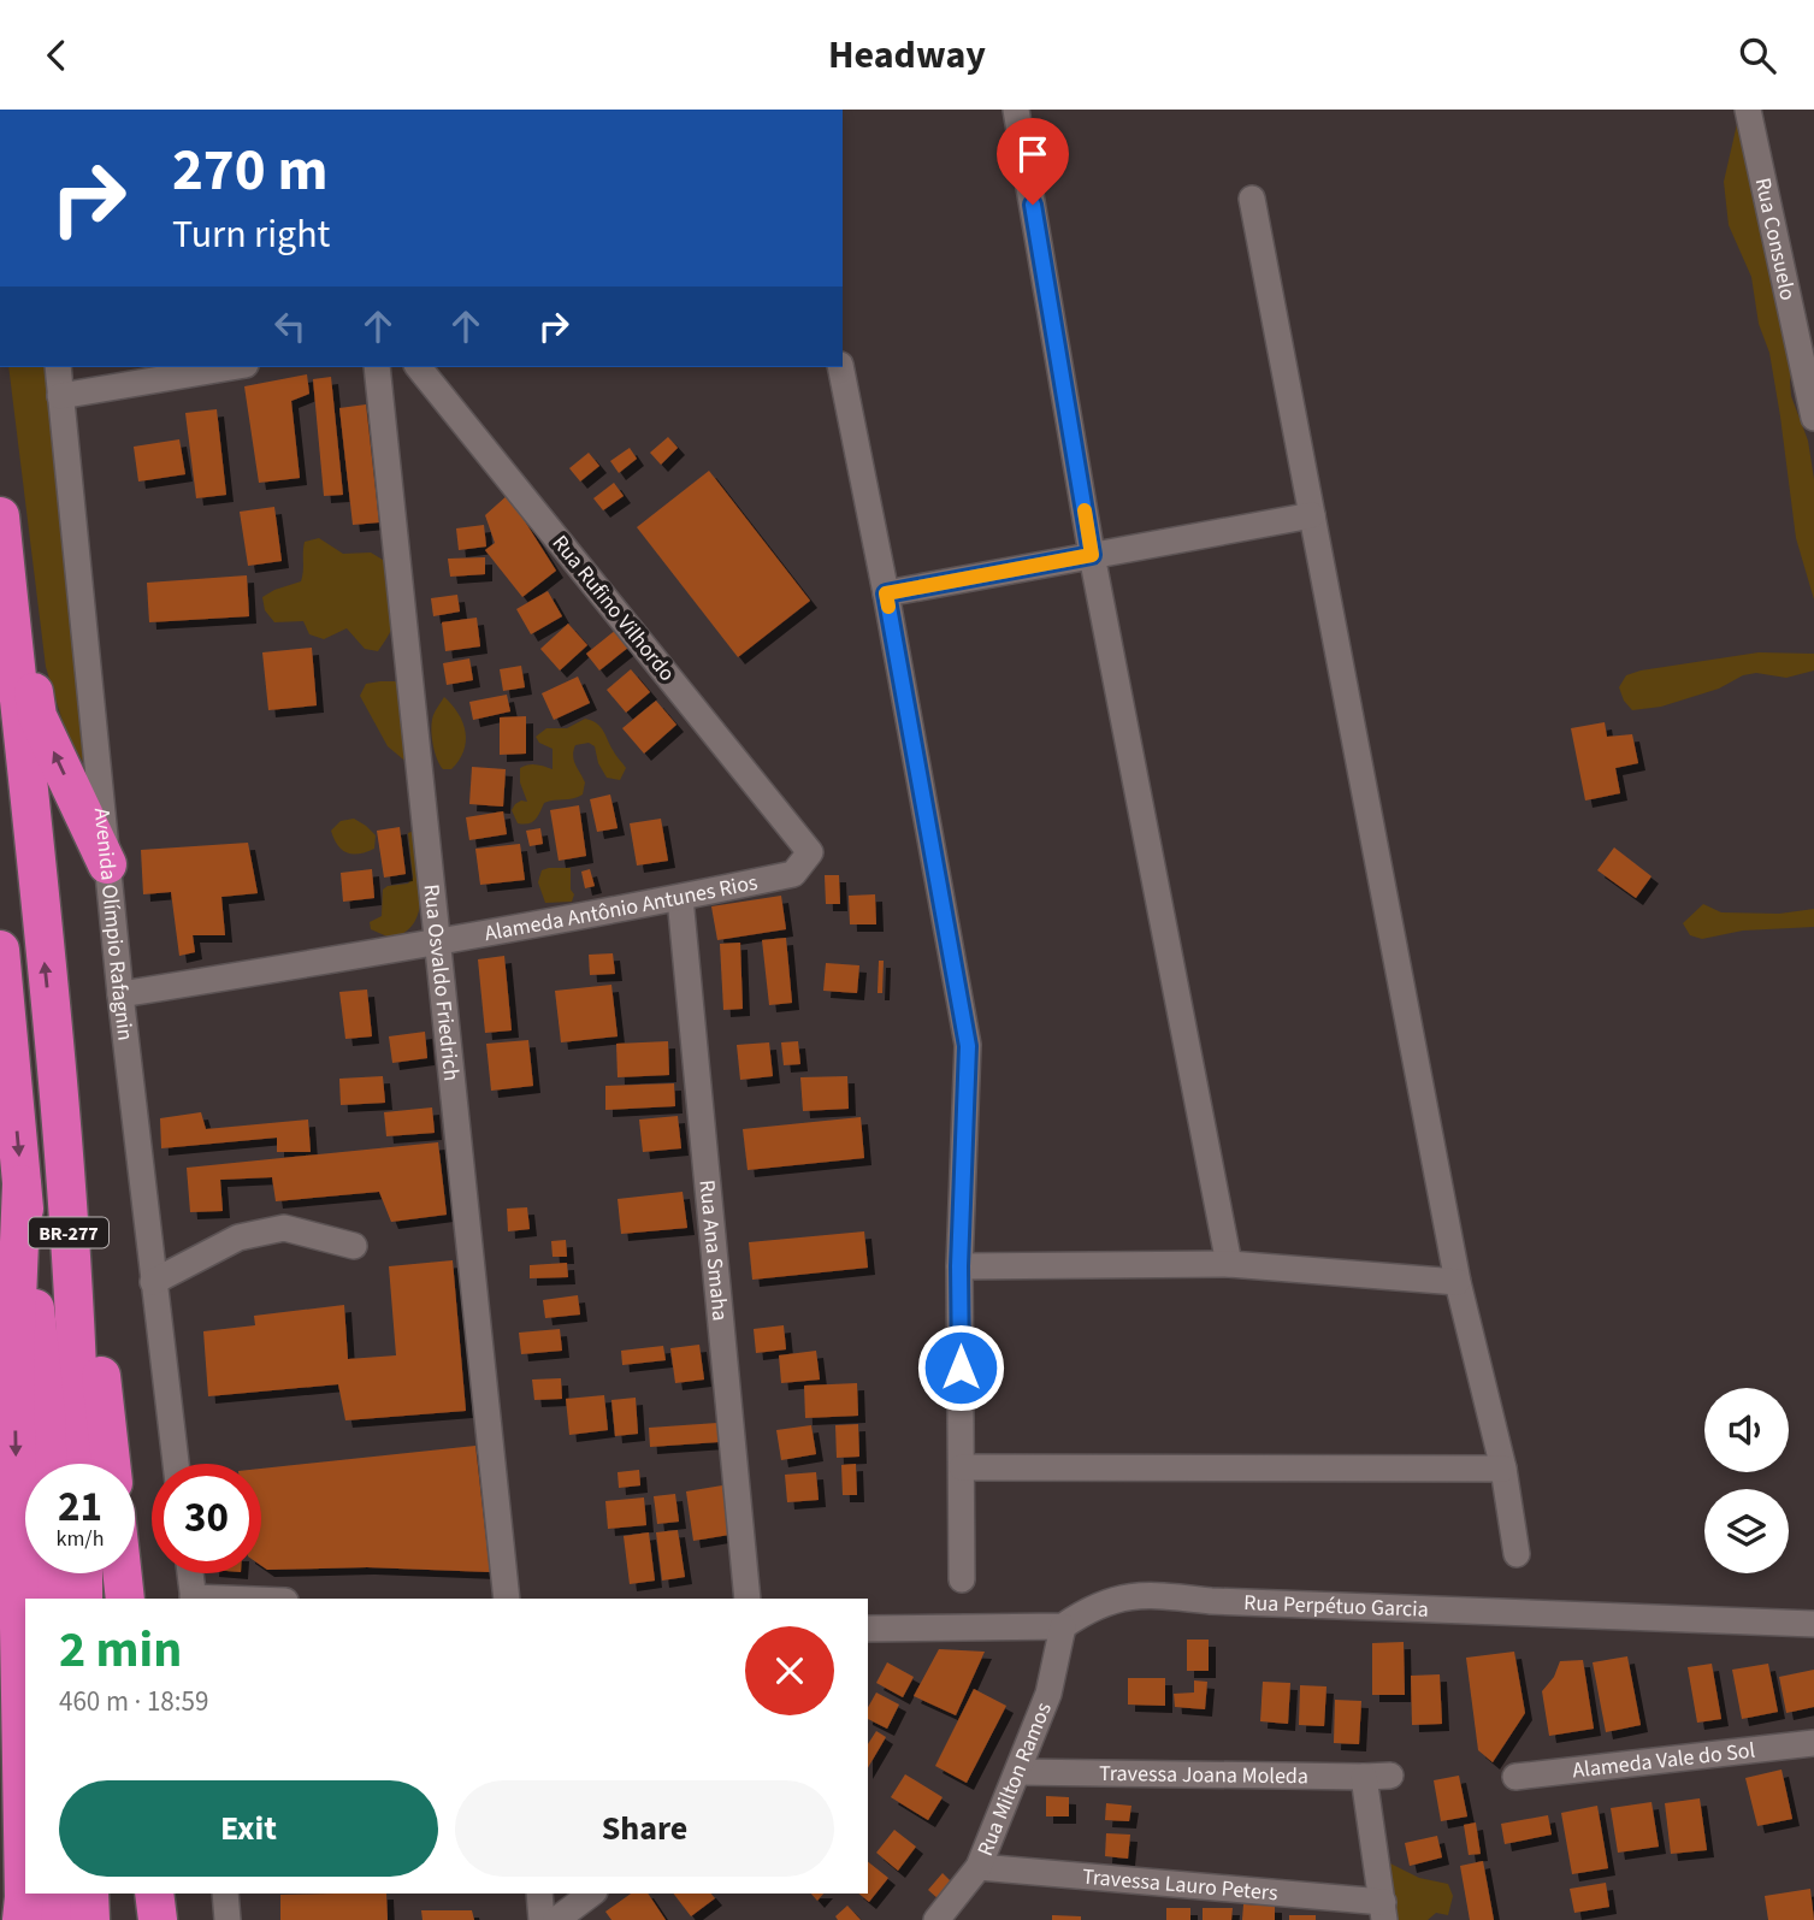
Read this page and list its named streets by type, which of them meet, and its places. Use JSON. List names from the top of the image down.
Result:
{
  "streets": {
    "highway": ["BR-277"],
    "street": [
      "Rua Consuelo",
      "Rua Rufino Vilhordo",
      "Alameda Antônio Antunes Rios",
      "Avenida Olímpio Rafagnin",
      "Rua Osvaldo Friedrich",
      "Rua Ana Smaha",
      "Rua Perpétuo Garcia",
      "Alameda Vale do Sol",
      "Travessa Joana Moleda",
      "Rua Milton Ramos",
      "Travessa Lauro Peters"
    ]
  },
  "crossings": [
    ["Rua Rufino Vilhordo", "Alameda Antônio Antunes Rios"],
    ["Alameda Antônio Antunes Rios", "Avenida Olímpio Rafagnin"],
    ["Alameda Antônio Antunes Rios", "Rua Osvaldo Friedrich"],
    ["Alameda Antônio Antunes Rios", "Rua Ana Smaha"],
    ["Rua Perpétuo Garcia", "Rua Milton Ramos"],
    ["Travessa Joana Moleda", "Rua Milton Ramos"],
    ["Rua Milton Ramos", "Travessa Lauro Peters"]
  ],
  "page": {
    "header": "Headway",
    "turn": ["270 m", "Turn right"],
    "speed": "21 km/h",
    "limit": "30",
    "heading": ["2 min", "460 m · 18:59"],
    "buttons": ["Exit", "Share"]
  }
}
